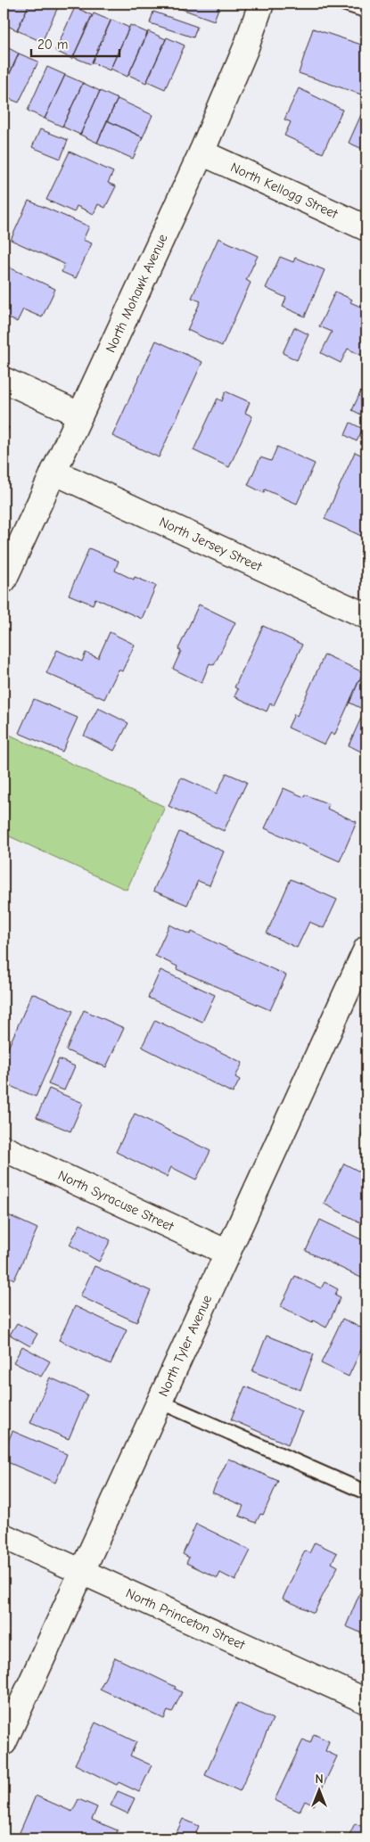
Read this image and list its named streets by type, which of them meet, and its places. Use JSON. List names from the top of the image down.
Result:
{
  "streets": {
    "street": [
      "North Kellogg Street",
      "North Mohawk Avenue",
      "North Jersey Street",
      "North Syracuse Street",
      "North Tyler Avenue",
      "North Princeton Street"
    ]
  },
  "crossings": [
    ["North Kellogg Street", "North Mohawk Avenue"],
    ["North Mohawk Avenue", "North Jersey Street"],
    ["North Syracuse Street", "North Tyler Avenue"],
    ["North Tyler Avenue", "North Princeton Street"]
  ],
  "scale_bar": "20 m",
  "north": "top"
}
